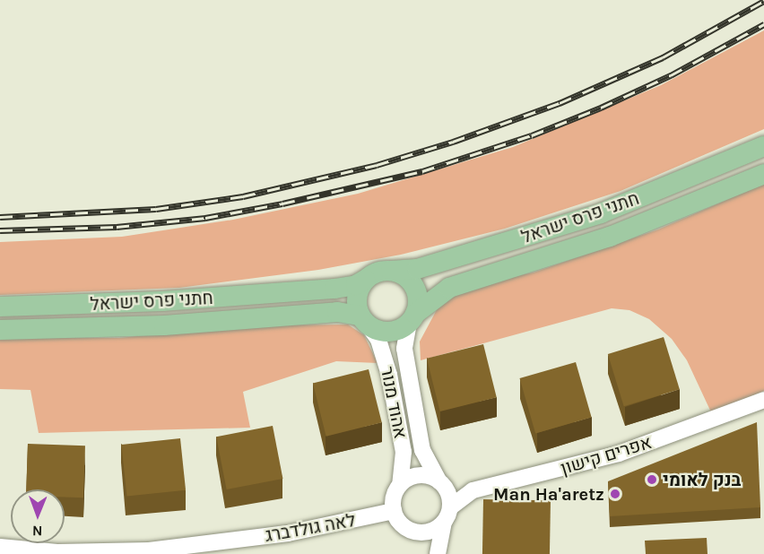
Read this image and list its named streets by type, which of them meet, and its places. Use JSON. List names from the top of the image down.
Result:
{
  "streets": {
    "main road": ["חתני פרס ישראל"],
    "street": ["אהוד מנור", "אפרים קישון", "לאה גולדברג"]
  },
  "crossings": [
    ["חתני פרס ישראל", "אהוד מנור"],
    ["אהוד מנור", "אפרים קישון"],
    ["אהוד מנור", "לאה גולדברג"],
    ["אפרים קישון", "לאה גולדברג"]
  ],
  "places": ["בנק לאומי", "Man Ha'aretz"],
  "north": "bottom"
}
